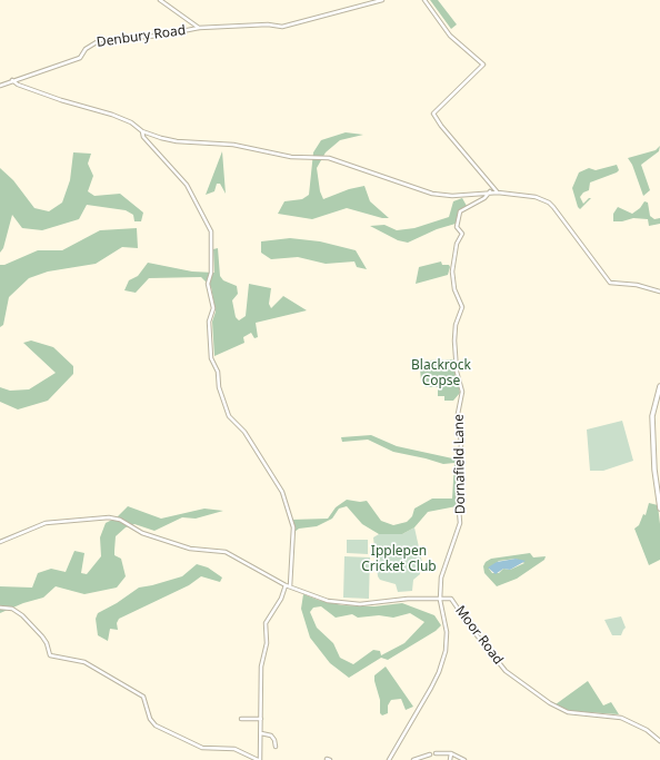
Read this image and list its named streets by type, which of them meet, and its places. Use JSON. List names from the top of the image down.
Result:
{
  "streets": {
    "street": ["Denbury Road", "Dornafield Lane", "Moor Road"]
  },
  "crossings": [
    ["Dornafield Lane", "Moor Road"]
  ],
  "parks": ["Blackrock Copse", "Ipplepen Cricket Club"]
}
